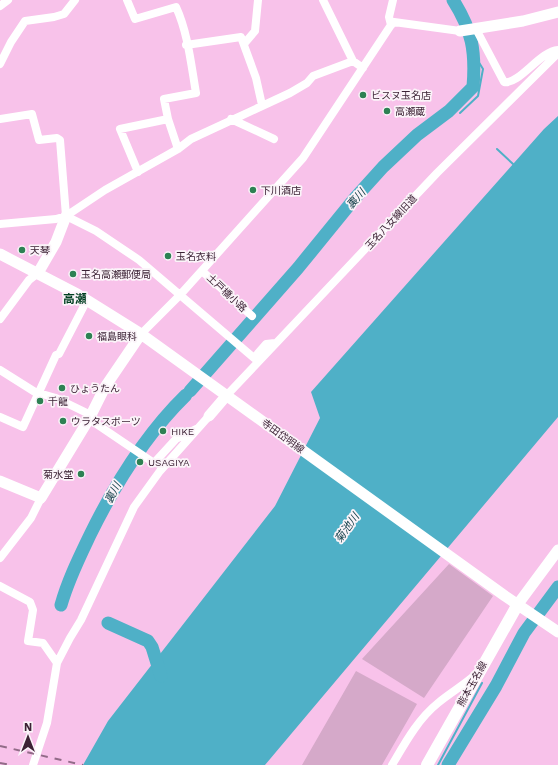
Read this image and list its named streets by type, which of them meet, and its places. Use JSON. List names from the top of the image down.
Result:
{
  "streets": {
    "main road": ["寺田岱明線", "熊本玉名線"],
    "street": ["玉名八女線旧道", "土戸橋小路"]
  },
  "crossings": [
    ["玉名八女線旧道", "寺田岱明線"],
    ["寺田岱明線", "熊本玉名線"]
  ],
  "districts": ["高瀬"],
  "water": ["裏川", "菊池川"],
  "places": [
    "ビスヌ玉名店",
    "高瀬蔵",
    "下川酒店",
    "天琴",
    "玉名衣料",
    "玉名高瀬郵便局",
    "福島眼科",
    "ひょうたん",
    "千龍",
    "ウラタスポーツ",
    "HIKE",
    "USAGIYA",
    "菊水堂"
  ],
  "north": "top"
}
